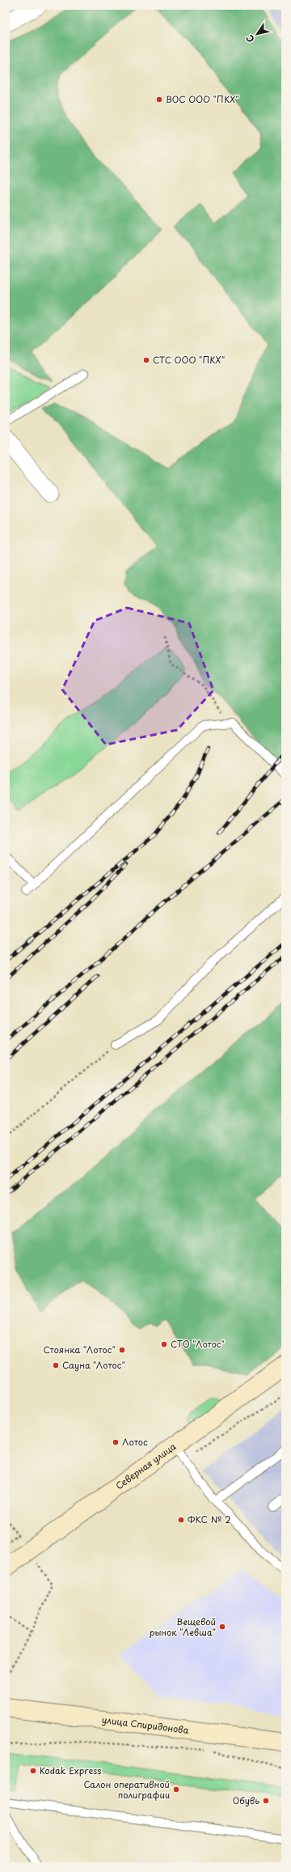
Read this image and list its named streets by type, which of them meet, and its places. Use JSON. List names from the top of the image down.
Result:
{
  "streets": {
    "street": ["Северная улица", "улица Спиридонова"]
  },
  "places": [
    "ВОС ООО \"ПКХ\"",
    "СТС ООО \"ПКХ\"",
    "СТО \"Лотос\"",
    "Стоянка \"Лотос\"",
    "Сауна \"Лотос\"",
    "Лотос",
    "ФКС № 2",
    "Вещевой рынок \"Левша\"",
    "Kodak Express",
    "Салон оперативной полиграфии",
    "Обувь"
  ],
  "north": "bottom left"
}
